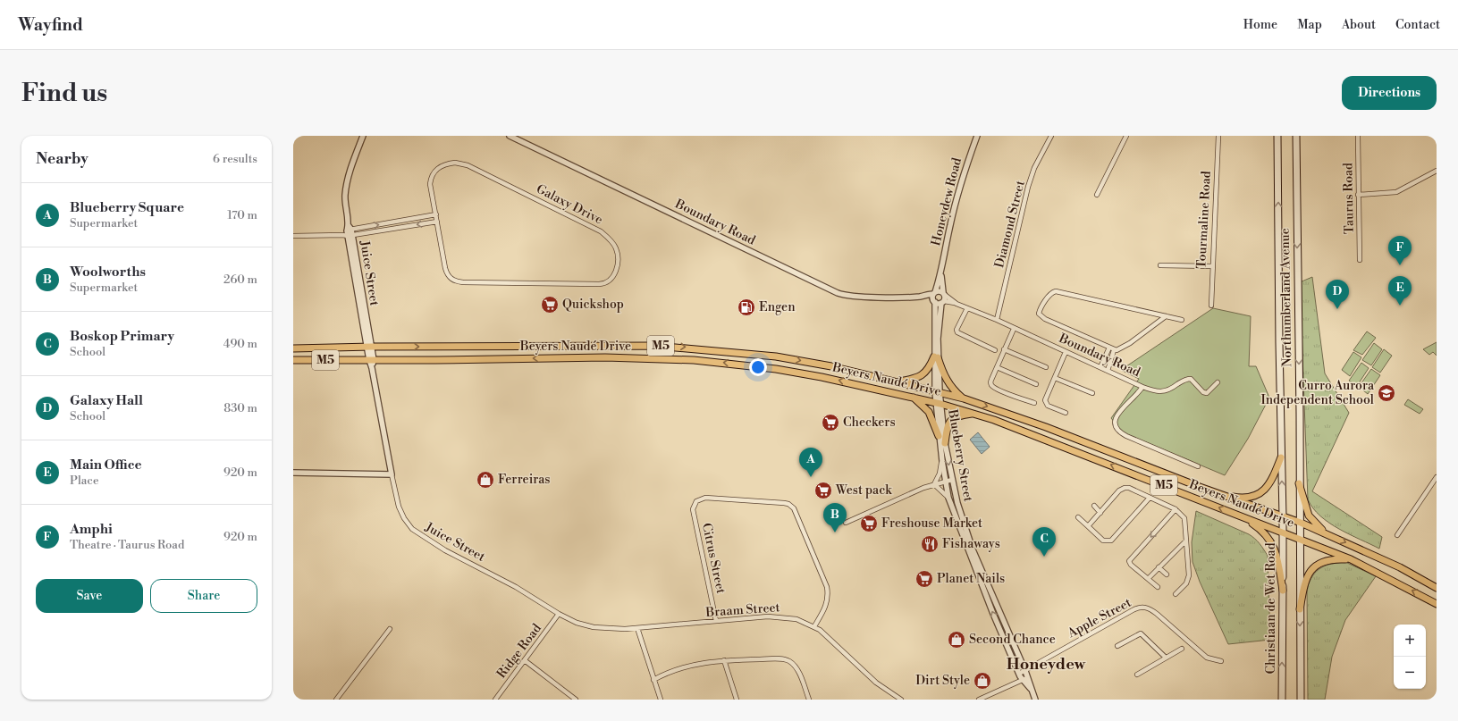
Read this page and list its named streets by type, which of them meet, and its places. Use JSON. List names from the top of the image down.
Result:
{
  "streets": {
    "main road": [
      "Northumberland Avenue",
      "M5",
      "Beyers Naudé Drive",
      "Christiaan de Wet Road"
    ],
    "street": [
      "Taurus Road",
      "Honeydew Road",
      "Galaxy Drive",
      "Tourmaline Road",
      "Boundary Road",
      "Diamond Street",
      "Juice Street",
      "Blueberry Street",
      "Citrus Street",
      "Braam Street",
      "Apple Street",
      "Ridge Road"
    ]
  },
  "crossings": [
    ["Honeydew Road", "Boundary Road"],
    ["Boundary Road", "Diamond Street"],
    ["Juice Street", "Beyers Naudé Drive"],
    ["Juice Street", "Braam Street"],
    ["Juice Street", "Ridge Road"],
    ["Northumberland Avenue", "Beyers Naudé Drive"],
    ["Northumberland Avenue", "Christiaan de Wet Road"],
    ["Beyers Naudé Drive", "Blueberry Street"],
    ["Beyers Naudé Drive", "Christiaan de Wet Road"],
    ["Blueberry Street", "Apple Street"],
    ["Citrus Street", "Braam Street"],
    ["Braam Street", "Ridge Road"]
  ],
  "districts": ["Honeydew"],
  "places": {
    "supermarket": [
      "Quickshop",
      "Checkers",
      "West pack",
      "Freshouse Market",
      "Planet Nails"
    ],
    "fuel station": ["Engen"],
    "school or university": ["Curro Aurora Independent School"],
    "shop": ["Ferreiras", "Second Chance", "Dirt Style"],
    "restaurant": ["Fishaways"]
  },
  "page": {
    "header": "Wayfind",
    "nav": [
      "Home",
      "Map",
      "About",
      "Contact"
    ],
    "buttons": [
      "Directions",
      ["Save", "Share"]
    ],
    "title": "Find us",
    "heading": ["Nearby", "6 results"],
    "list": [
      {
        "mark": "A",
        "name": "Blueberry Square",
        "note": "Supermarket",
        "value": "170 m"
      },
      {
        "mark": "B",
        "name": "Woolworths",
        "note": "Supermarket",
        "value": "260 m"
      },
      {
        "mark": "C",
        "name": "Boskop Primary",
        "note": "School",
        "value": "490 m"
      },
      {
        "mark": "D",
        "name": "Galaxy Hall",
        "note": "School",
        "value": "830 m"
      },
      {
        "mark": "E",
        "name": "Main Office",
        "note": "Place",
        "value": "920 m"
      },
      {
        "mark": "F",
        "name": "Amphi",
        "note": "Theatre · Taurus Road",
        "value": "920 m"
      }
    ],
    "pins": [
      "F",
      "E",
      "D",
      "A",
      "B",
      "C"
    ],
    "map_buttons": ["+", "−"]
  }
}
